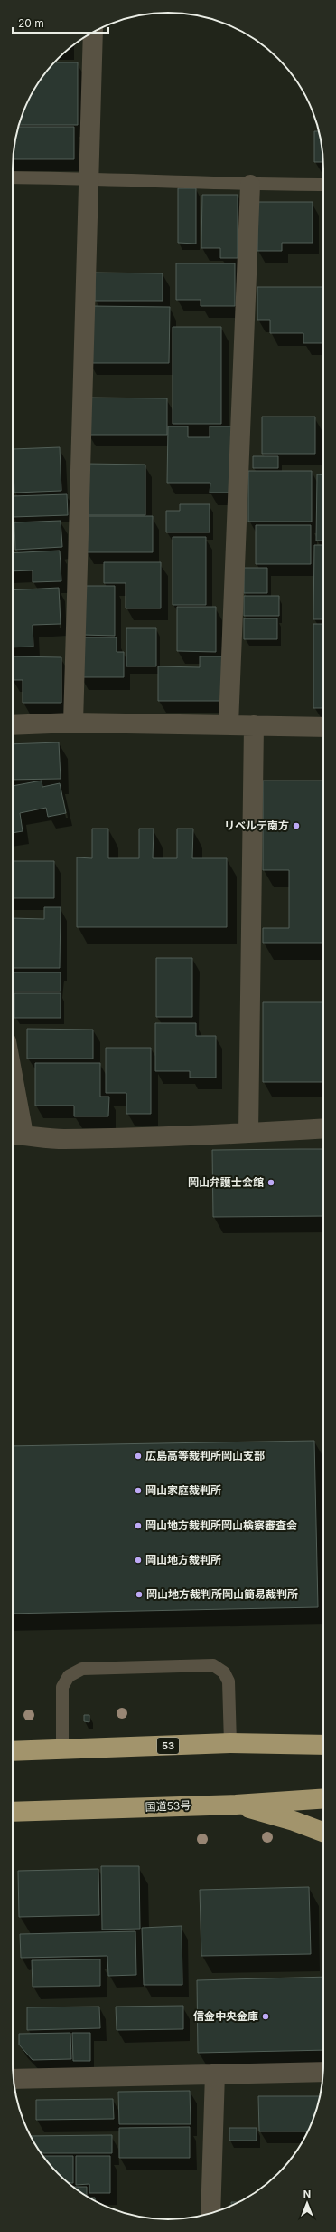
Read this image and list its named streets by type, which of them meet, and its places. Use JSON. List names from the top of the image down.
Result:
{
  "streets": {
    "highway": ["53", "国道53号"]
  },
  "places": [
    "リベルテ南方",
    "岡山弁護士会館",
    "広島高等裁判所岡山支部",
    "岡山家庭裁判所",
    "岡山地方裁判所岡山検察審査会",
    "岡山地方裁判所",
    "岡山地方裁判所岡山簡易裁判所",
    "信金中央金庫"
  ],
  "scale_bar": "20 m",
  "north": "top"
}
